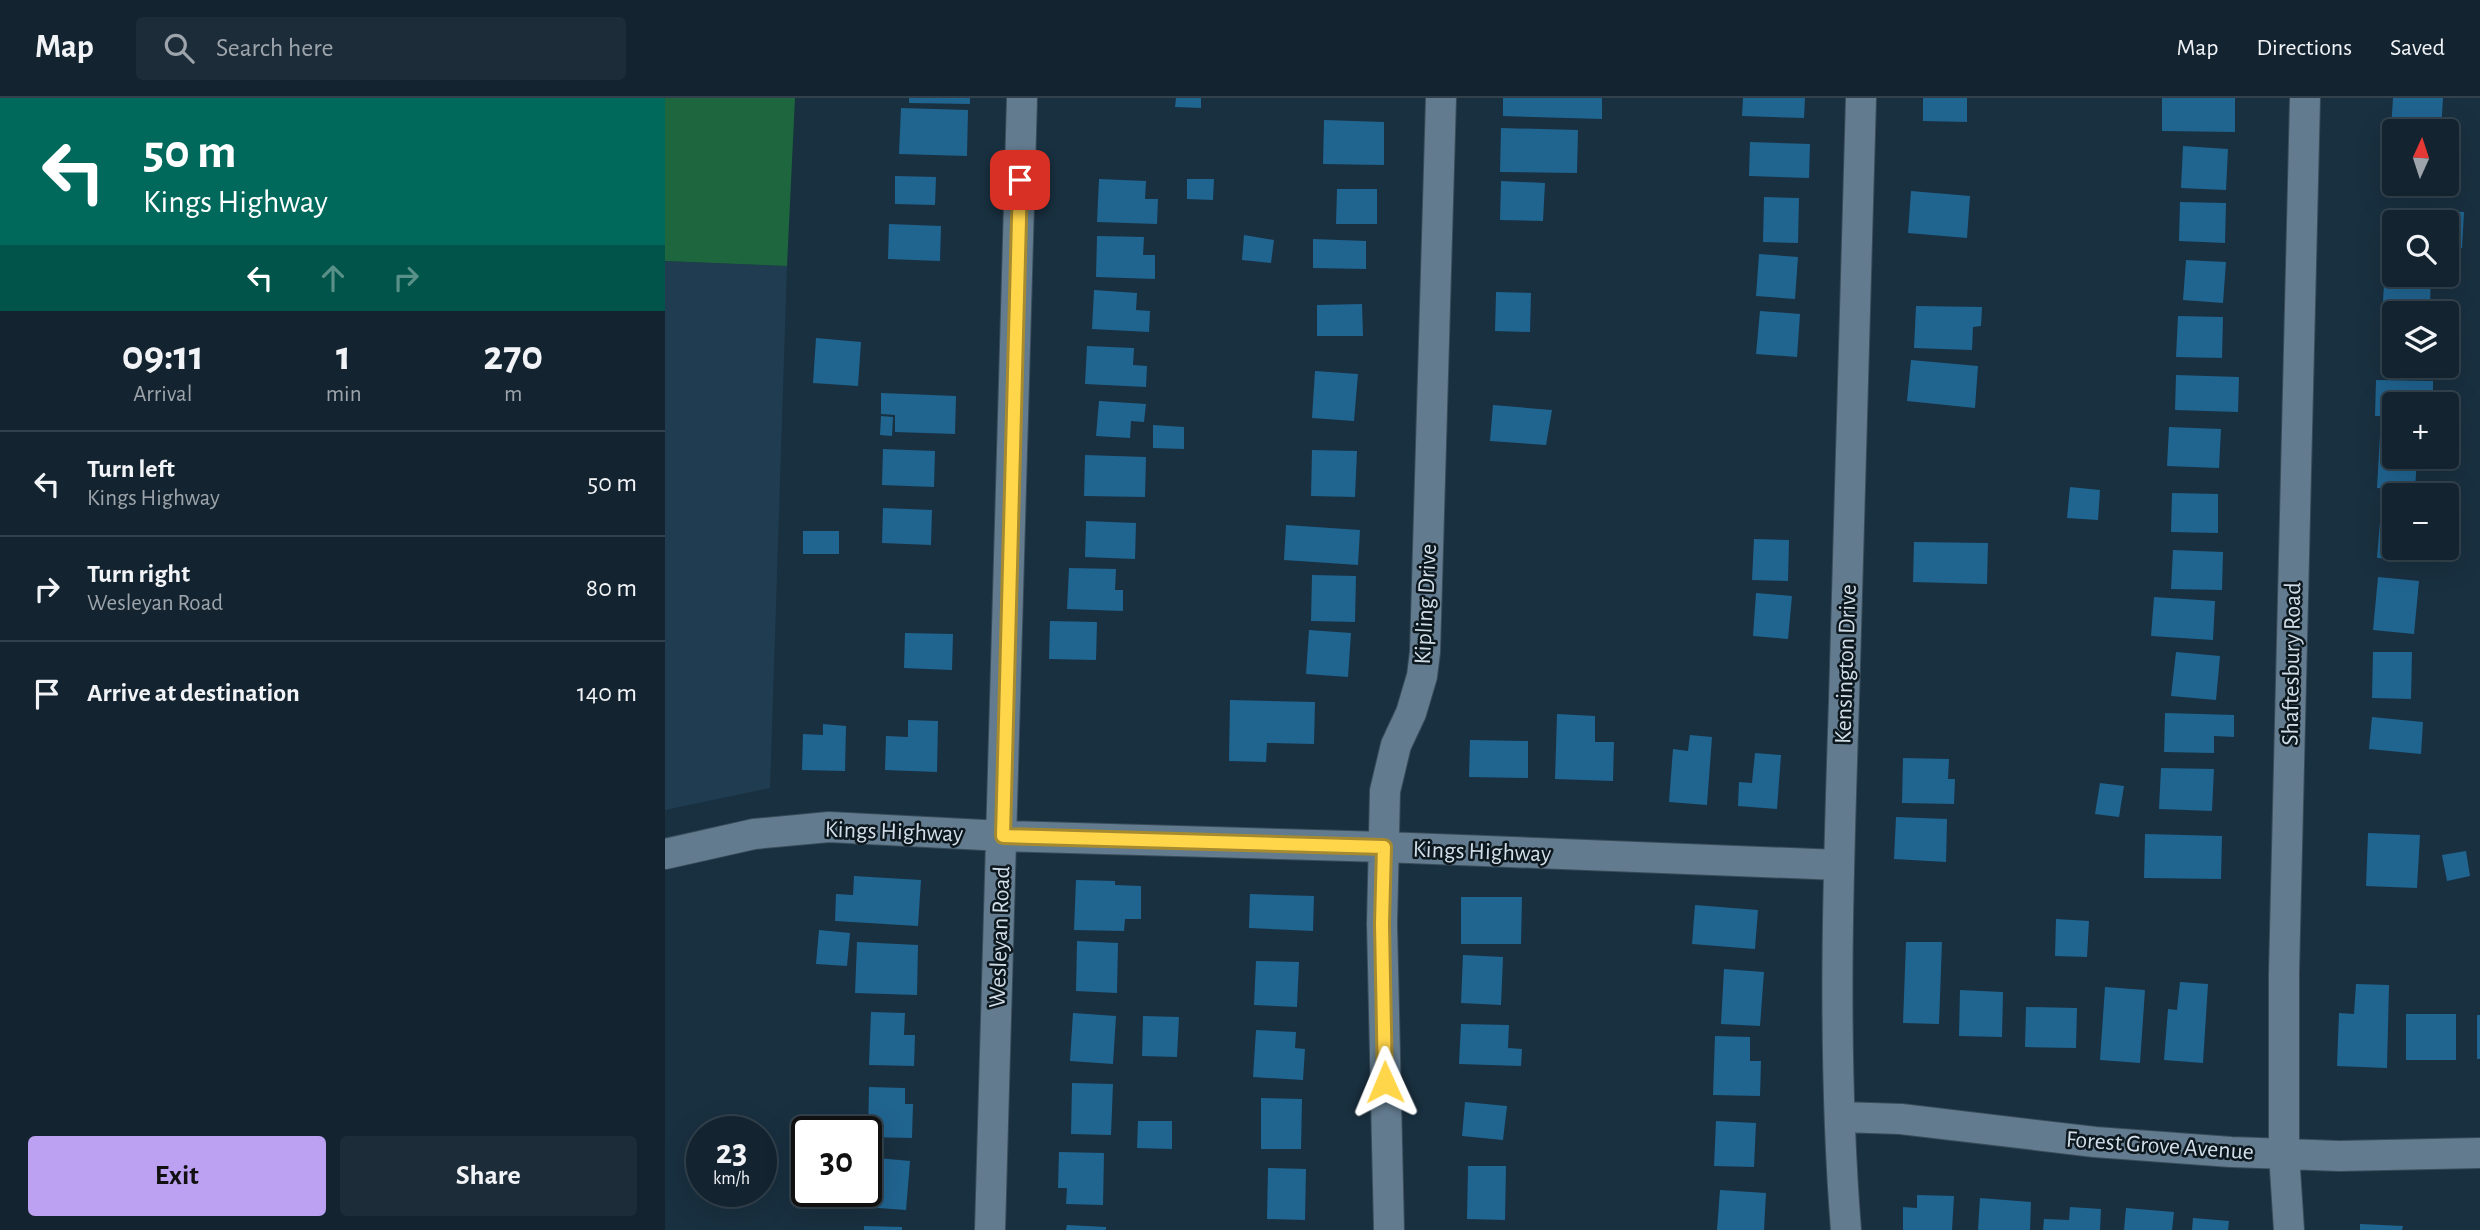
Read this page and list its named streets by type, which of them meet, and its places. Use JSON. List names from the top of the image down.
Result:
{
  "streets": {
    "street": [
      "Kipling Drive",
      "Kensington Drive",
      "Shaftesbury Road",
      "Kings Highway",
      "Wesleyan Road",
      "Forest Grove Avenue"
    ]
  },
  "crossings": [
    ["Kipling Drive", "Kings Highway"],
    ["Kensington Drive", "Kings Highway"],
    ["Kensington Drive", "Forest Grove Avenue"],
    ["Shaftesbury Road", "Forest Grove Avenue"],
    ["Kings Highway", "Wesleyan Road"]
  ],
  "north": "top",
  "page": {
    "header": "Map",
    "search": "Search here",
    "nav": ["Map", "Directions", "Saved"],
    "turn": ["50 m", "Kings Highway"],
    "map_buttons": ["+", "−"],
    "eta": [
      "09:11",
      "Arrival",
      "1",
      "min",
      "270",
      "m"
    ],
    "list": [
      {
        "name": "Turn left",
        "note": "Kings Highway",
        "value": "50 m"
      },
      {
        "name": "Turn right",
        "note": "Wesleyan Road",
        "value": "80 m"
      },
      {
        "name": "Arrive at destination",
        "value": "140 m"
      }
    ],
    "speed": "23 km/h",
    "limit": "30",
    "buttons": ["Exit", "Share"]
  }
}
